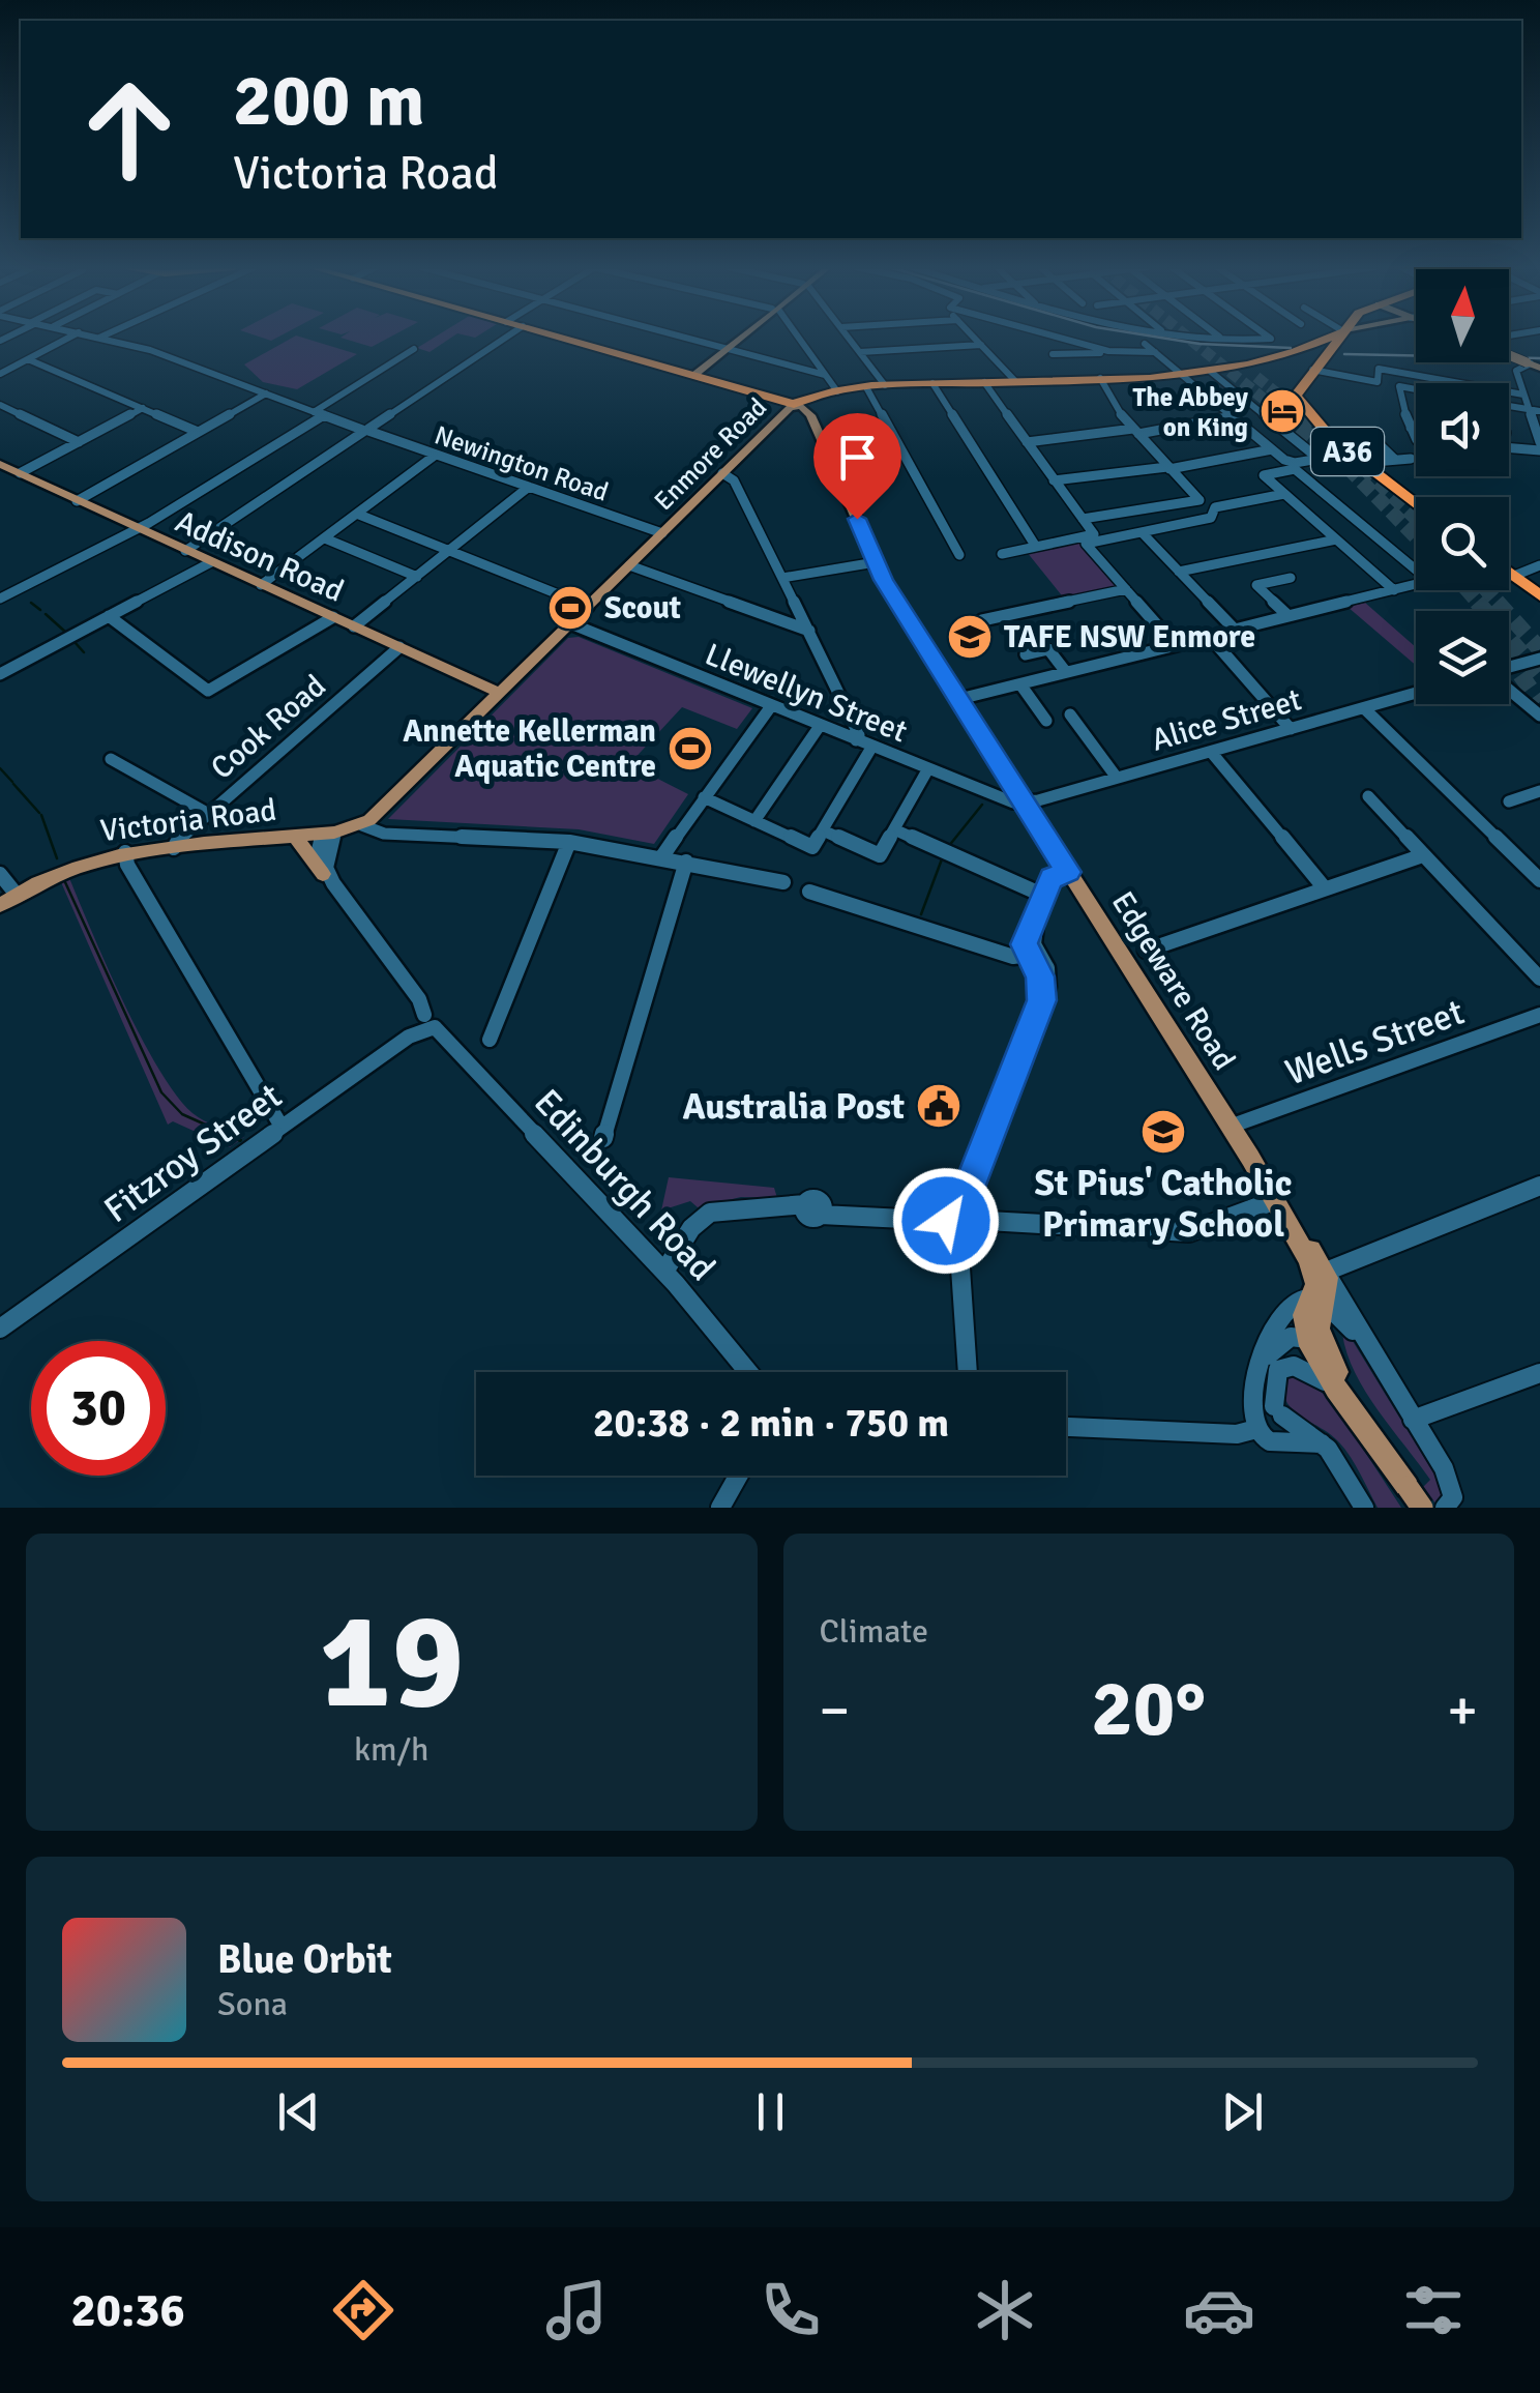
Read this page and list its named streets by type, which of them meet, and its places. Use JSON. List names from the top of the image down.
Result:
{
  "streets": {
    "highway": ["A36", "Enmore Road"],
    "main road": ["Addison Road", "Victoria Road", "Edgeware Road"],
    "street": [
      "Newington Road",
      "Llewellyn Street",
      "Alice Street",
      "Cook Road",
      "Wells Street",
      "Fitzroy Street",
      "Edinburgh Road"
    ]
  },
  "crossings": [
    ["A36", "Enmore Road"],
    ["Enmore Road", "Newington Road"],
    ["Enmore Road", "Addison Road"],
    ["Enmore Road", "Llewellyn Street"],
    ["Enmore Road", "Victoria Road"],
    ["Enmore Road", "Edgeware Road"],
    ["Addison Road", "Cook Road"],
    ["Llewellyn Street", "Alice Street"],
    ["Llewellyn Street", "Edgeware Road"],
    ["Alice Street", "Edgeware Road"],
    ["Cook Road", "Victoria Road"],
    ["Edgeware Road", "Wells Street"],
    ["Fitzroy Street", "Edinburgh Road"]
  ],
  "places": {
    "hotel": ["The Abbey on King"],
    "sports": ["Scout", "Annette Kellerman Aquatic Centre"],
    "school or university": ["TAFE NSW Enmore", "St Pius' Catholic Primary School"],
    "public building": ["Australia Post"]
  },
  "north": "top",
  "page": {
    "turn": ["200 m", "Victoria Road"],
    "limit": "30",
    "trip": "20:38 · 2 min · 750 m",
    "tile": [
      ["19", "km/h"],
      "Climate"
    ],
    "heat": ["−", "20°", "+"],
    "song": ["Blue Orbit", "Sona"],
    "tabs": "20:36"
  }
}
